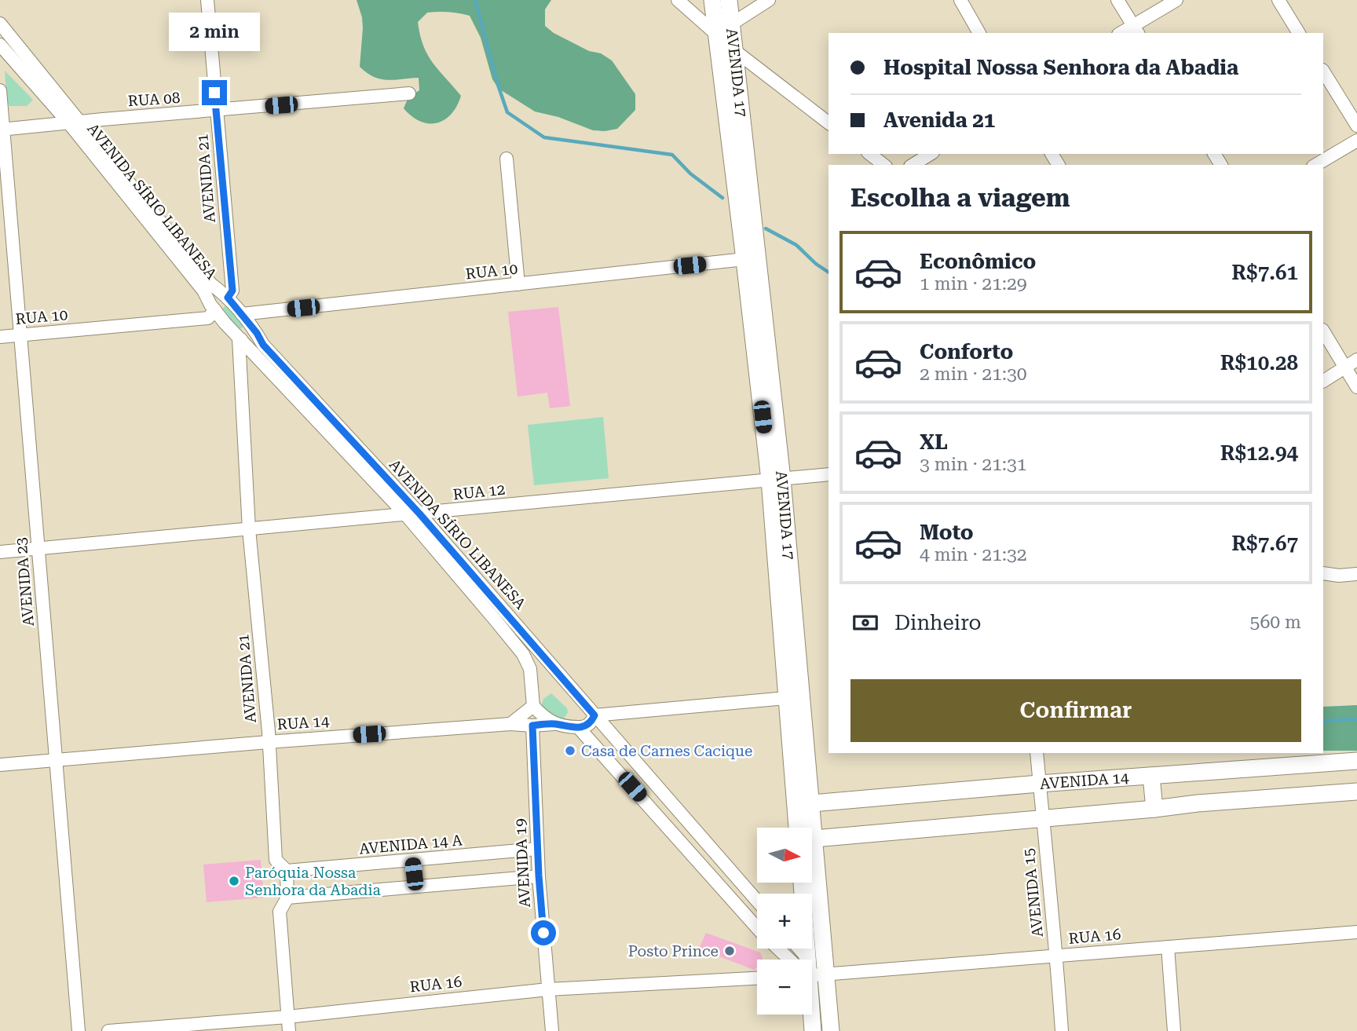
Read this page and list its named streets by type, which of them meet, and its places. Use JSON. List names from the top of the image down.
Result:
{
  "streets": {
    "main road": ["AVENIDA 17", "AVENIDA 14"],
    "street": [
      "RUA 08",
      "AVENIDA 21",
      "AVENIDA SÍRIO LIBANESA",
      "RUA 10",
      "RUA 12",
      "AVENIDA 23",
      "RUA 14",
      "AVENIDA 14 A",
      "AVENIDA 19",
      "AVENIDA 15",
      "RUA 16"
    ]
  },
  "crossings": [
    ["AVENIDA 17", "RUA 10"],
    ["AVENIDA 17", "RUA 12"],
    ["AVENIDA 17", "AVENIDA 14"],
    ["AVENIDA 17", "RUA 16"],
    ["RUA 08", "AVENIDA 21"],
    ["RUA 08", "AVENIDA SÍRIO LIBANESA"],
    ["RUA 08", "AVENIDA 23"],
    ["AVENIDA 21", "AVENIDA SÍRIO LIBANESA"],
    ["AVENIDA 21", "RUA 12"],
    ["AVENIDA 21", "RUA 14"],
    ["AVENIDA 21", "AVENIDA 14 A"],
    ["AVENIDA 21", "RUA 16"],
    ["AVENIDA SÍRIO LIBANESA", "RUA 10"],
    ["AVENIDA SÍRIO LIBANESA", "RUA 12"],
    ["RUA 10", "AVENIDA 23"],
    ["RUA 12", "AVENIDA 23"],
    ["AVENIDA 23", "RUA 14"],
    ["RUA 14", "AVENIDA 19"],
    ["AVENIDA 14", "AVENIDA 15"],
    ["AVENIDA 14 A", "AVENIDA 19"],
    ["AVENIDA 19", "RUA 16"],
    ["AVENIDA 15", "RUA 16"]
  ],
  "places": ["Casa de Carnes Cacique", "Paróquia Nossa Senhora da Abadia", "Posto Prince"],
  "north": "right",
  "page": {
    "bubble": "2 min",
    "banner": ["Hospital Nossa Senhora da Abadia", "Avenida 21"],
    "heading": "Escolha a viagem",
    "list": [
      {
        "name": "Econômico",
        "note": "1 min · 21:29",
        "value": "R$7.61"
      },
      {
        "name": "Conforto",
        "note": "2 min · 21:30",
        "value": "R$10.28"
      },
      {
        "name": "XL",
        "note": "3 min · 21:31",
        "value": "R$12.94"
      },
      {
        "name": "Moto",
        "note": "4 min · 21:32",
        "value": "R$7.67"
      }
    ],
    "pay": ["Dinheiro", "560 m"],
    "buttons": "Confirmar",
    "map_buttons": ["+", "−"]
  }
}
